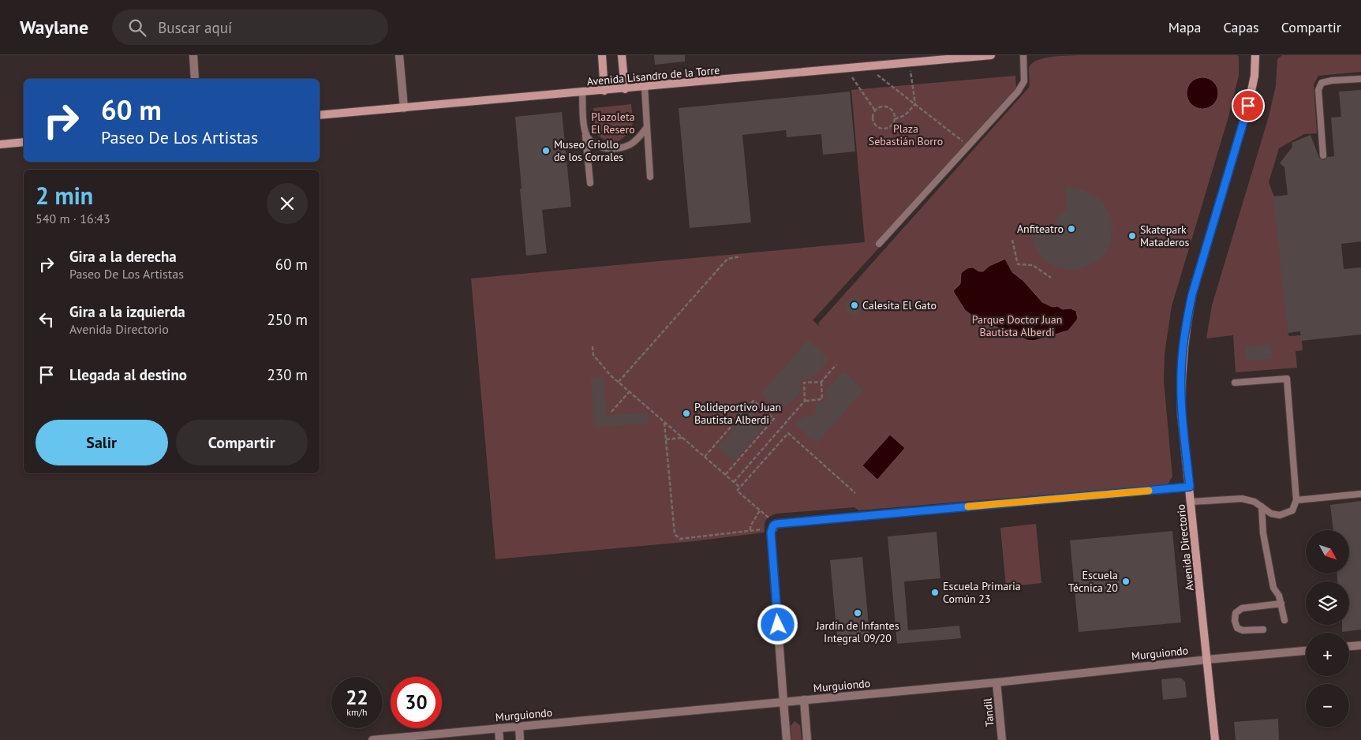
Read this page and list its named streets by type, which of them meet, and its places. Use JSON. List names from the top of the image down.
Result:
{
  "streets": {
    "main road": ["Avenida Lisandro de la Torre", "Avenida Directorio"],
    "street": ["Murguiondo", "Tandil"]
  },
  "crossings": [
    ["Avenida Directorio", "Murguiondo"],
    ["Murguiondo", "Tandil"]
  ],
  "parks": ["Plazoleta El Resero", "Plaza Sebastián Borro", "Parque Doctor Juan Bautista Alberdi"],
  "places": [
    "Museo Criollo de los Corrales",
    "Anfiteatro",
    "Skatepark Mataderos",
    "Calesita El Gato",
    "Polideportivo Juan Bautista Alberdi",
    "Escuela Técnica 20",
    "Escuela Primaria Común 23",
    "Jardín de Infantes Integral 09/20"
  ],
  "north": "bottom right",
  "page": {
    "header": "Waylane",
    "search": "Buscar aquí",
    "nav": ["Mapa", "Capas", "Compartir"],
    "turn": ["60 m", "Paseo De Los Artistas"],
    "heading": ["2 min", "540 m · 16:43"],
    "list": [
      {
        "name": "Gira a la derecha",
        "note": "Paseo De Los Artistas",
        "value": "60 m"
      },
      {
        "name": "Gira a la izquierda",
        "note": "Avenida Directorio",
        "value": "250 m"
      },
      {
        "name": "Llegada al destino",
        "value": "230 m"
      }
    ],
    "buttons": ["Salir", "Compartir"],
    "map_buttons": ["+", "−"],
    "speed": "22 km/h",
    "limit": "30"
  }
}
